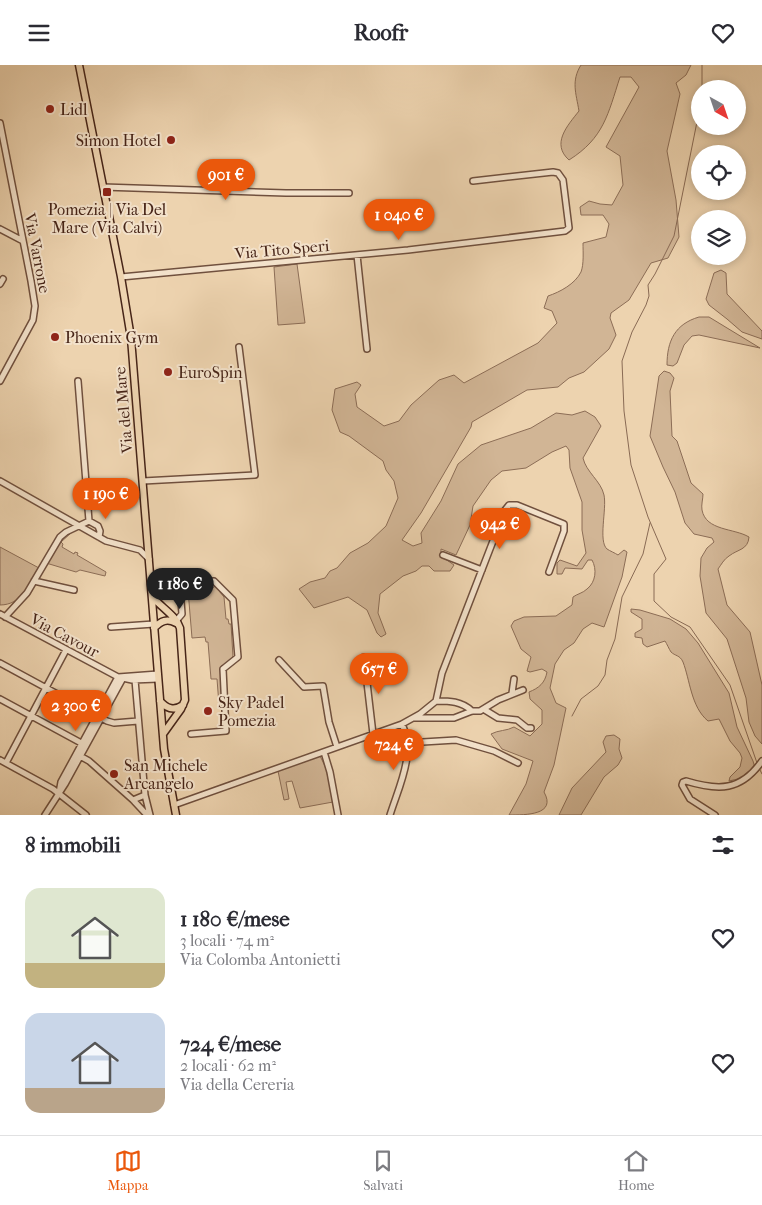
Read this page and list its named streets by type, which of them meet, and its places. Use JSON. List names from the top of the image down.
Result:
{
  "streets": {
    "main road": ["Via del Mare"],
    "street": ["Via Tito Speri", "Via Varrone", "Via Cavour"]
  },
  "crossings": [
    ["Via Tito Speri", "Via del Mare"],
    ["Via del Mare", "Via Cavour"]
  ],
  "places": {
    "other": [
      "Lidl",
      "Simon Hotel",
      "Phoenix Gym",
      "EuroSpin",
      "Sky Padel Pomezia",
      "San Michele Arcangelo"
    ],
    "transit": ["Pomezia | Via Del Mare (Via Calvi)"]
  },
  "north": "bottom right",
  "page": {
    "header": "Roofr",
    "price": [
      "901 €",
      "1 040 €",
      "1 190 €",
      "942 €",
      "1 180 €",
      "657 €",
      "2 300 €",
      "724 €"
    ],
    "heading": "8 immobili",
    "list": [
      {
        "name": "1 180 €/mese",
        "note": "3 locali · 74 m² · Via Colomba Antonietti"
      },
      {
        "name": "724 €/mese",
        "note": "2 locali · 62 m² · Via della Cereria"
      }
    ],
    "tabs": ["Mappa", "Salvati", "Home"]
  }
}
